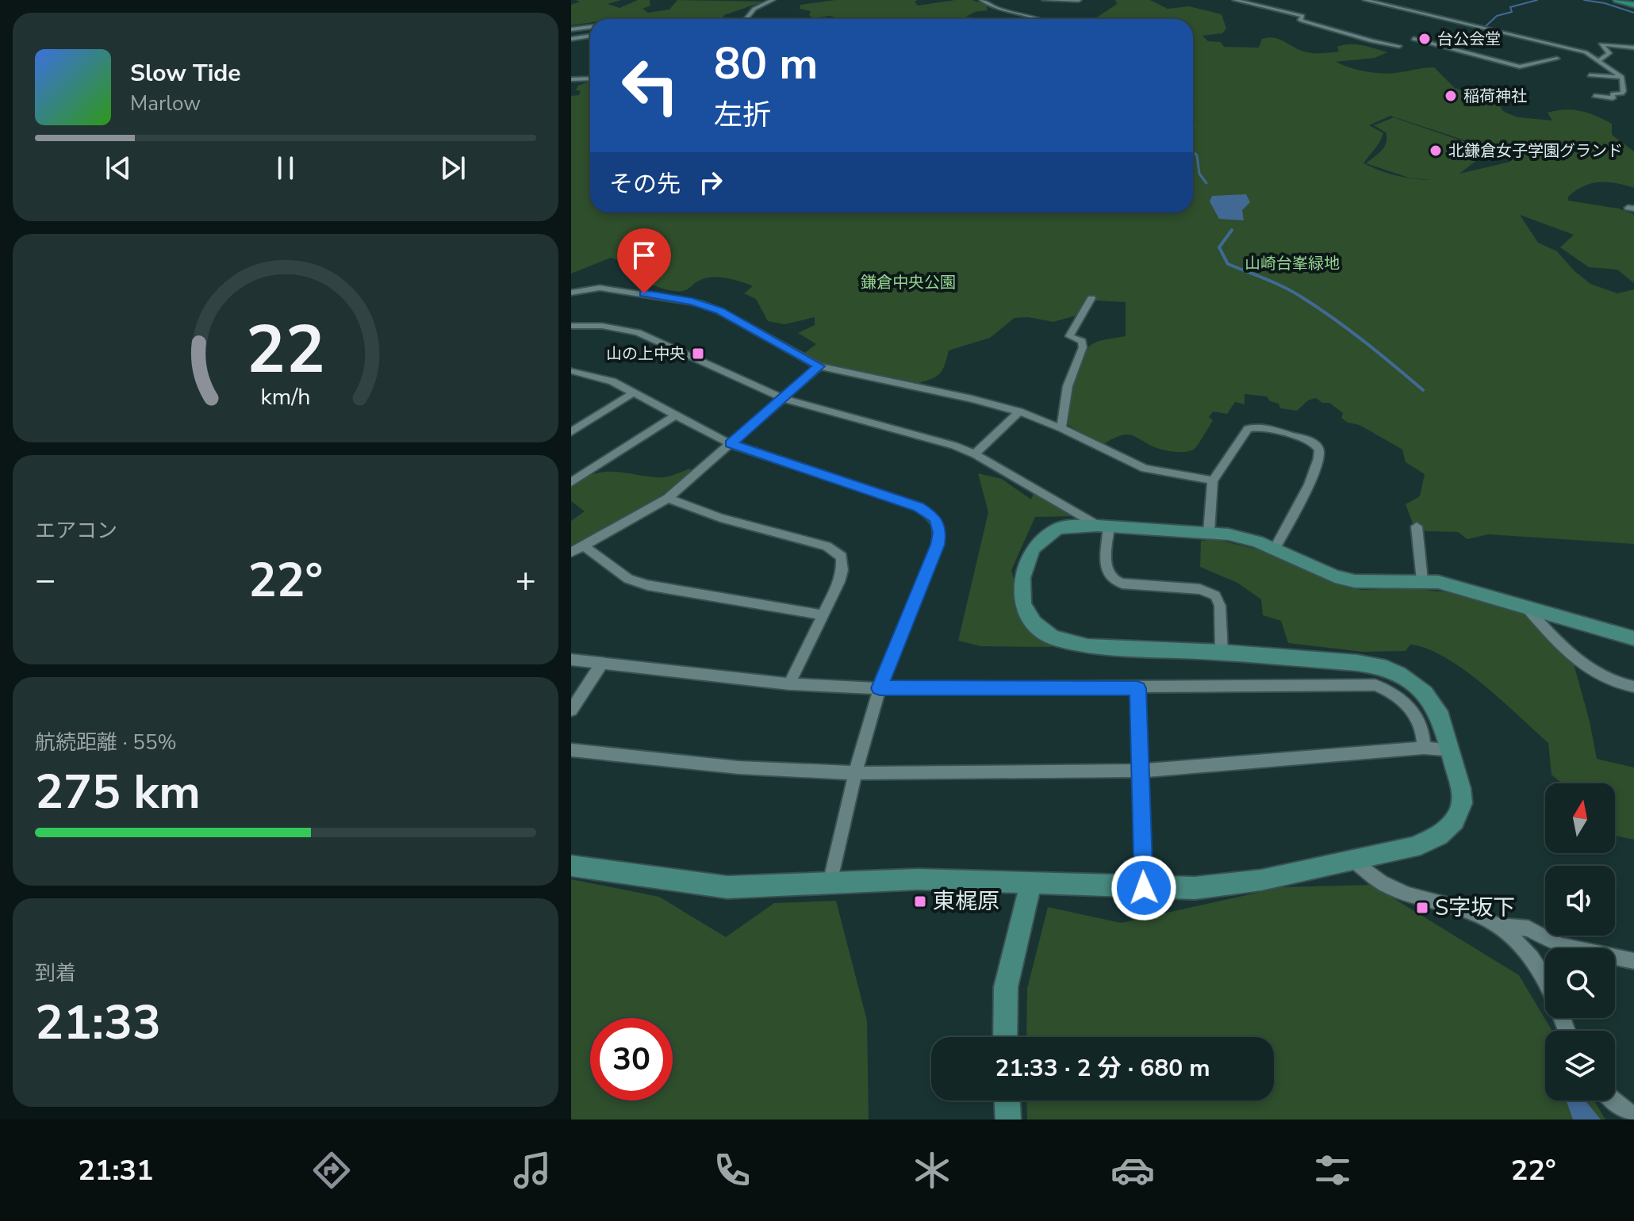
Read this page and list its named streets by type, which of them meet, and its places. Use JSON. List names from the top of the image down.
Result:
{
  "parks": ["山崎台峯緑地", "鎌倉中央公園"],
  "places": {
    "other": ["台公会堂", "稲荷神社", "北鎌倉女子学園グランド"],
    "transit": ["山の上中央", "東梶原", "S字坂下"]
  },
  "north": "top",
  "page": {
    "turn": ["80 m", "左折"],
    "song": ["Slow Tide", "Marlow"],
    "then": "その先",
    "tile": [
      "エアコン",
      ["航続距離 · 55%", "275 km"],
      ["到着", "21:33"]
    ],
    "heat": ["−", "22°", "+"],
    "limit": "30",
    "trip": "21:33 · 2 分 · 680 m",
    "tabs": ["21:31", "22°"],
    "gauge": ["22", "km/h"]
  }
}
